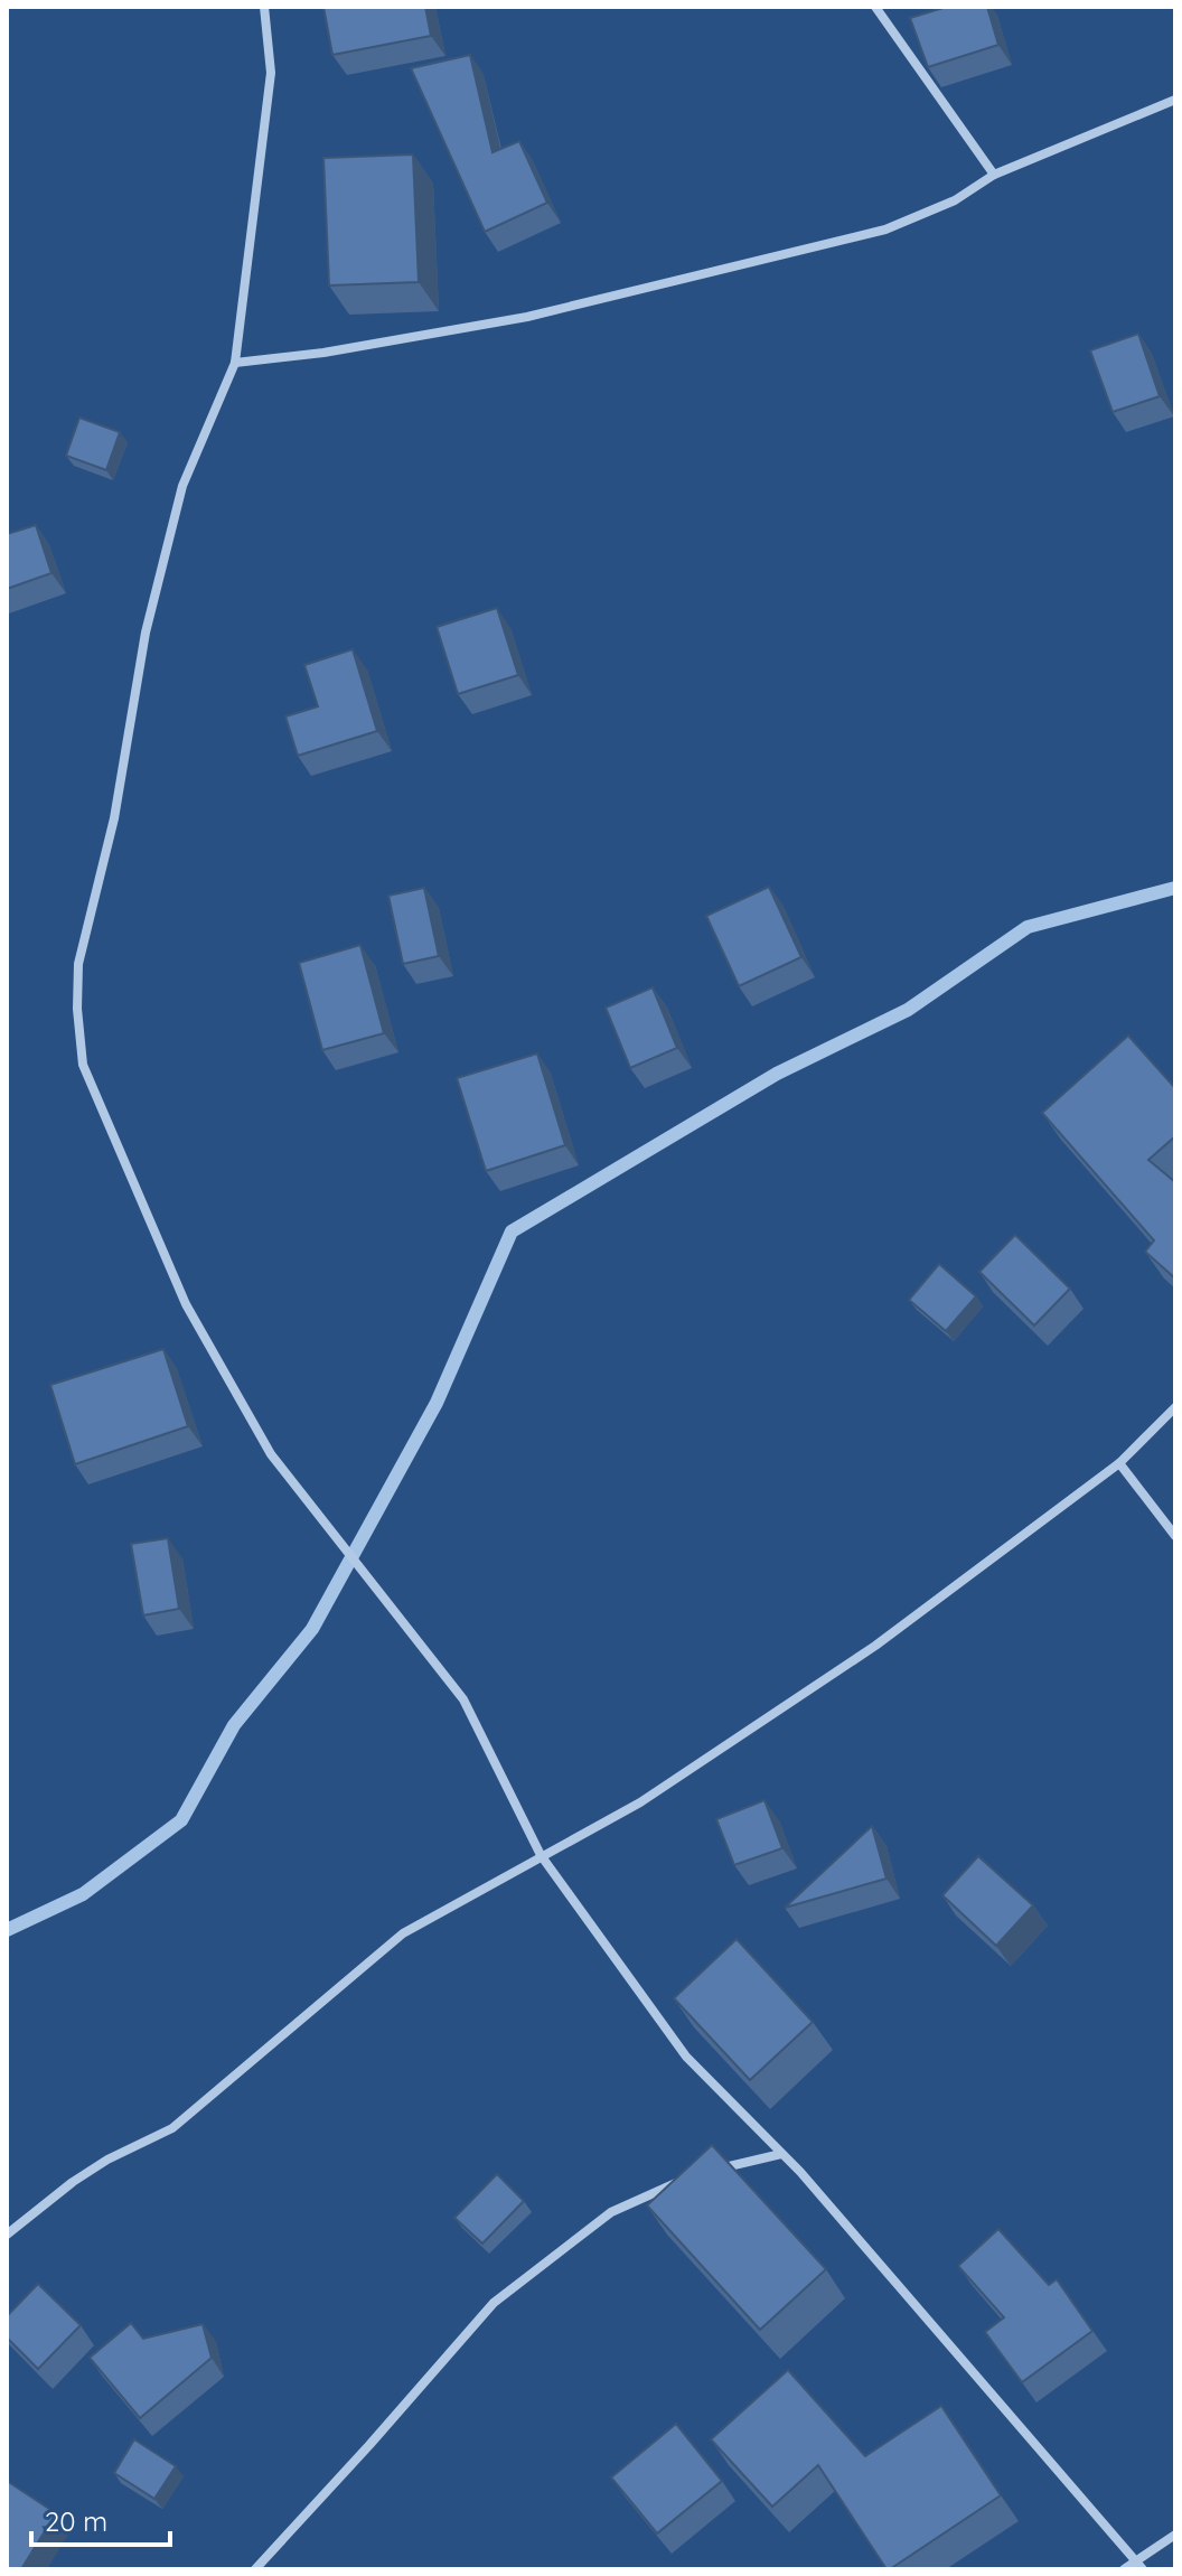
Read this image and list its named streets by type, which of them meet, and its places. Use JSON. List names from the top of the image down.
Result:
{
  "scale_bar": "20 m"
}
